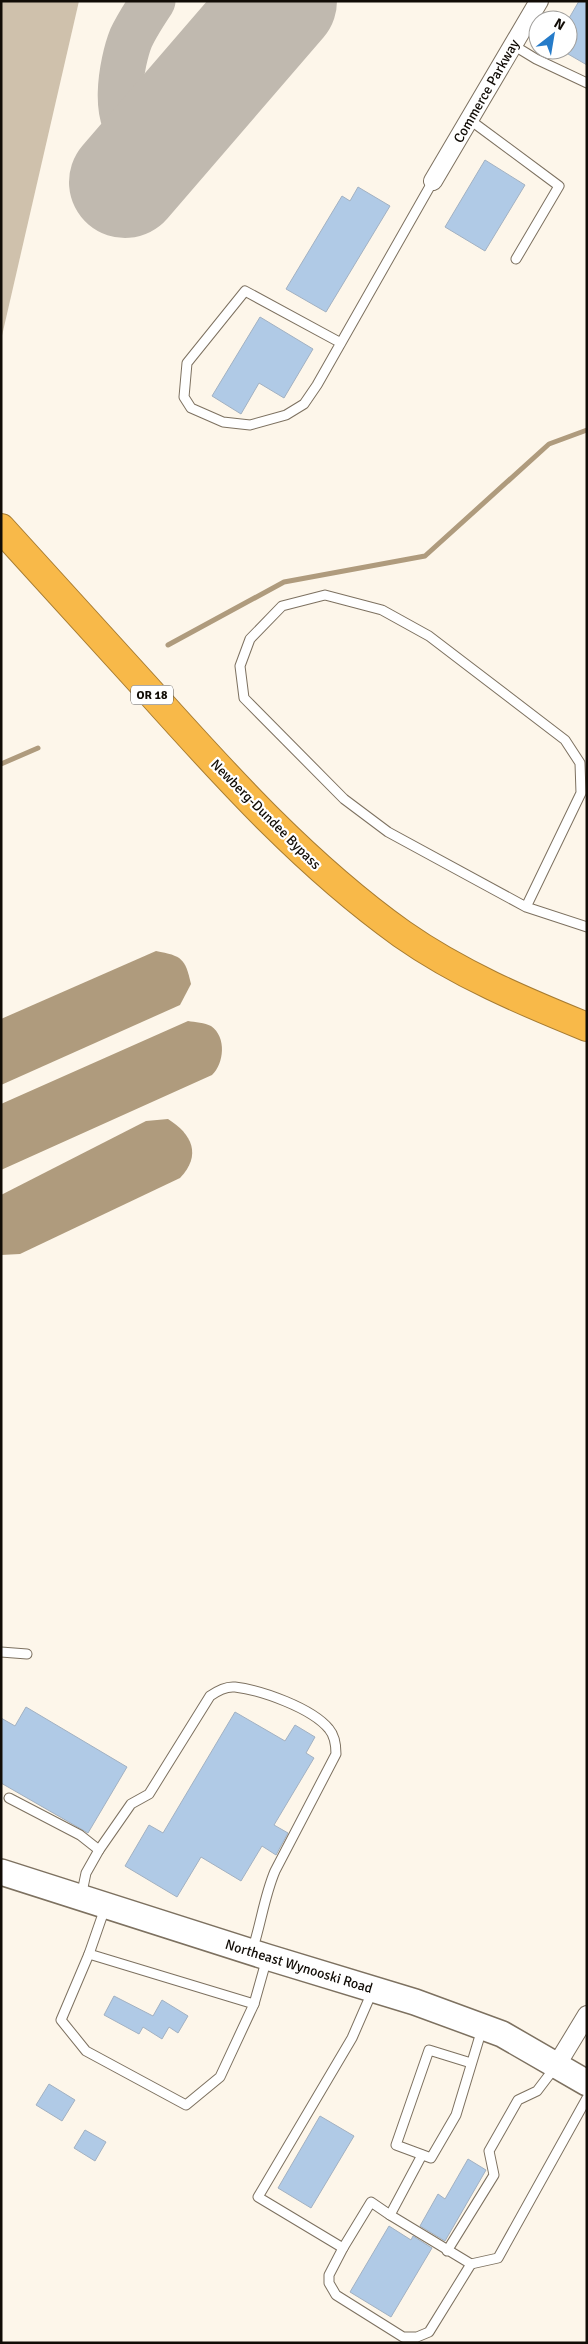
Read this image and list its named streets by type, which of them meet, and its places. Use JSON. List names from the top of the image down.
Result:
{
  "streets": {
    "highway": ["OR 18", "Newberg-Dundee Bypass"],
    "main road": ["Northeast Wynooski Road"],
    "street": ["Commerce Parkway"]
  },
  "north": "top right"
}
